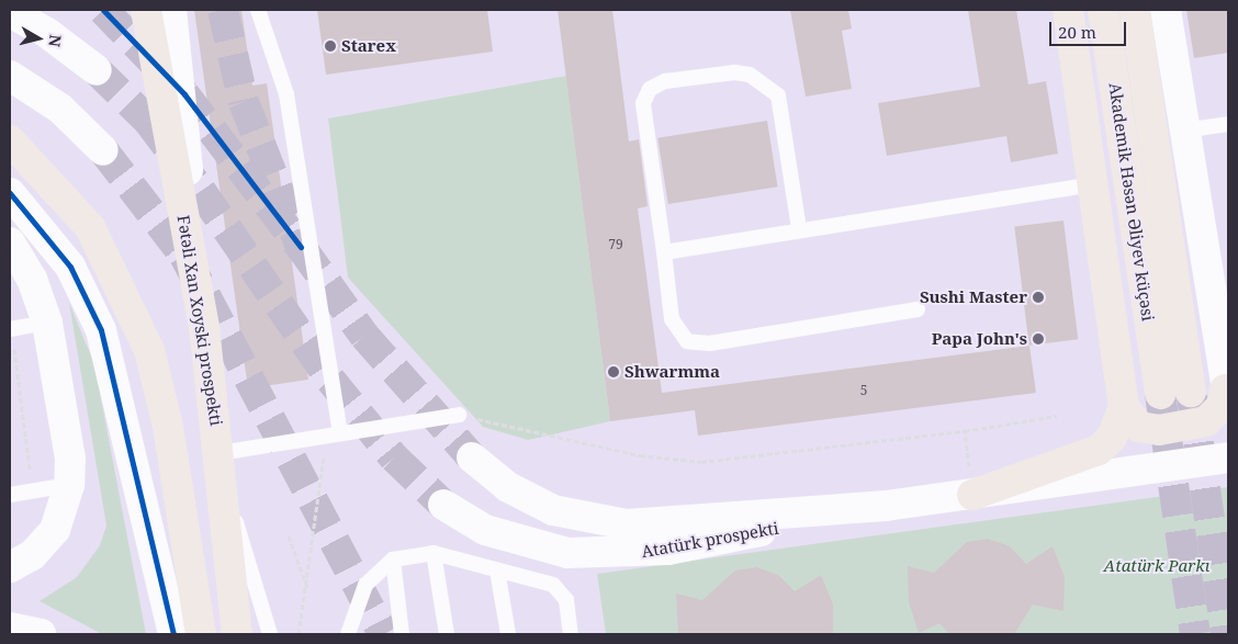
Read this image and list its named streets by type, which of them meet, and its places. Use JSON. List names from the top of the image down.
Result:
{
  "streets": {
    "main road": ["Akademik Həsən Əliyev küçəsi", "Fətəli Xan Xoyski prospekti", "Atatürk prospekti"]
  },
  "parks": ["Atatürk Parkı"],
  "places": [
    "Starex",
    "Sushi Master",
    "Papa John's",
    "Shwarmma"
  ],
  "house_numbers": ["79", "5"],
  "scale_bar": "20 m",
  "north": "right"
}
